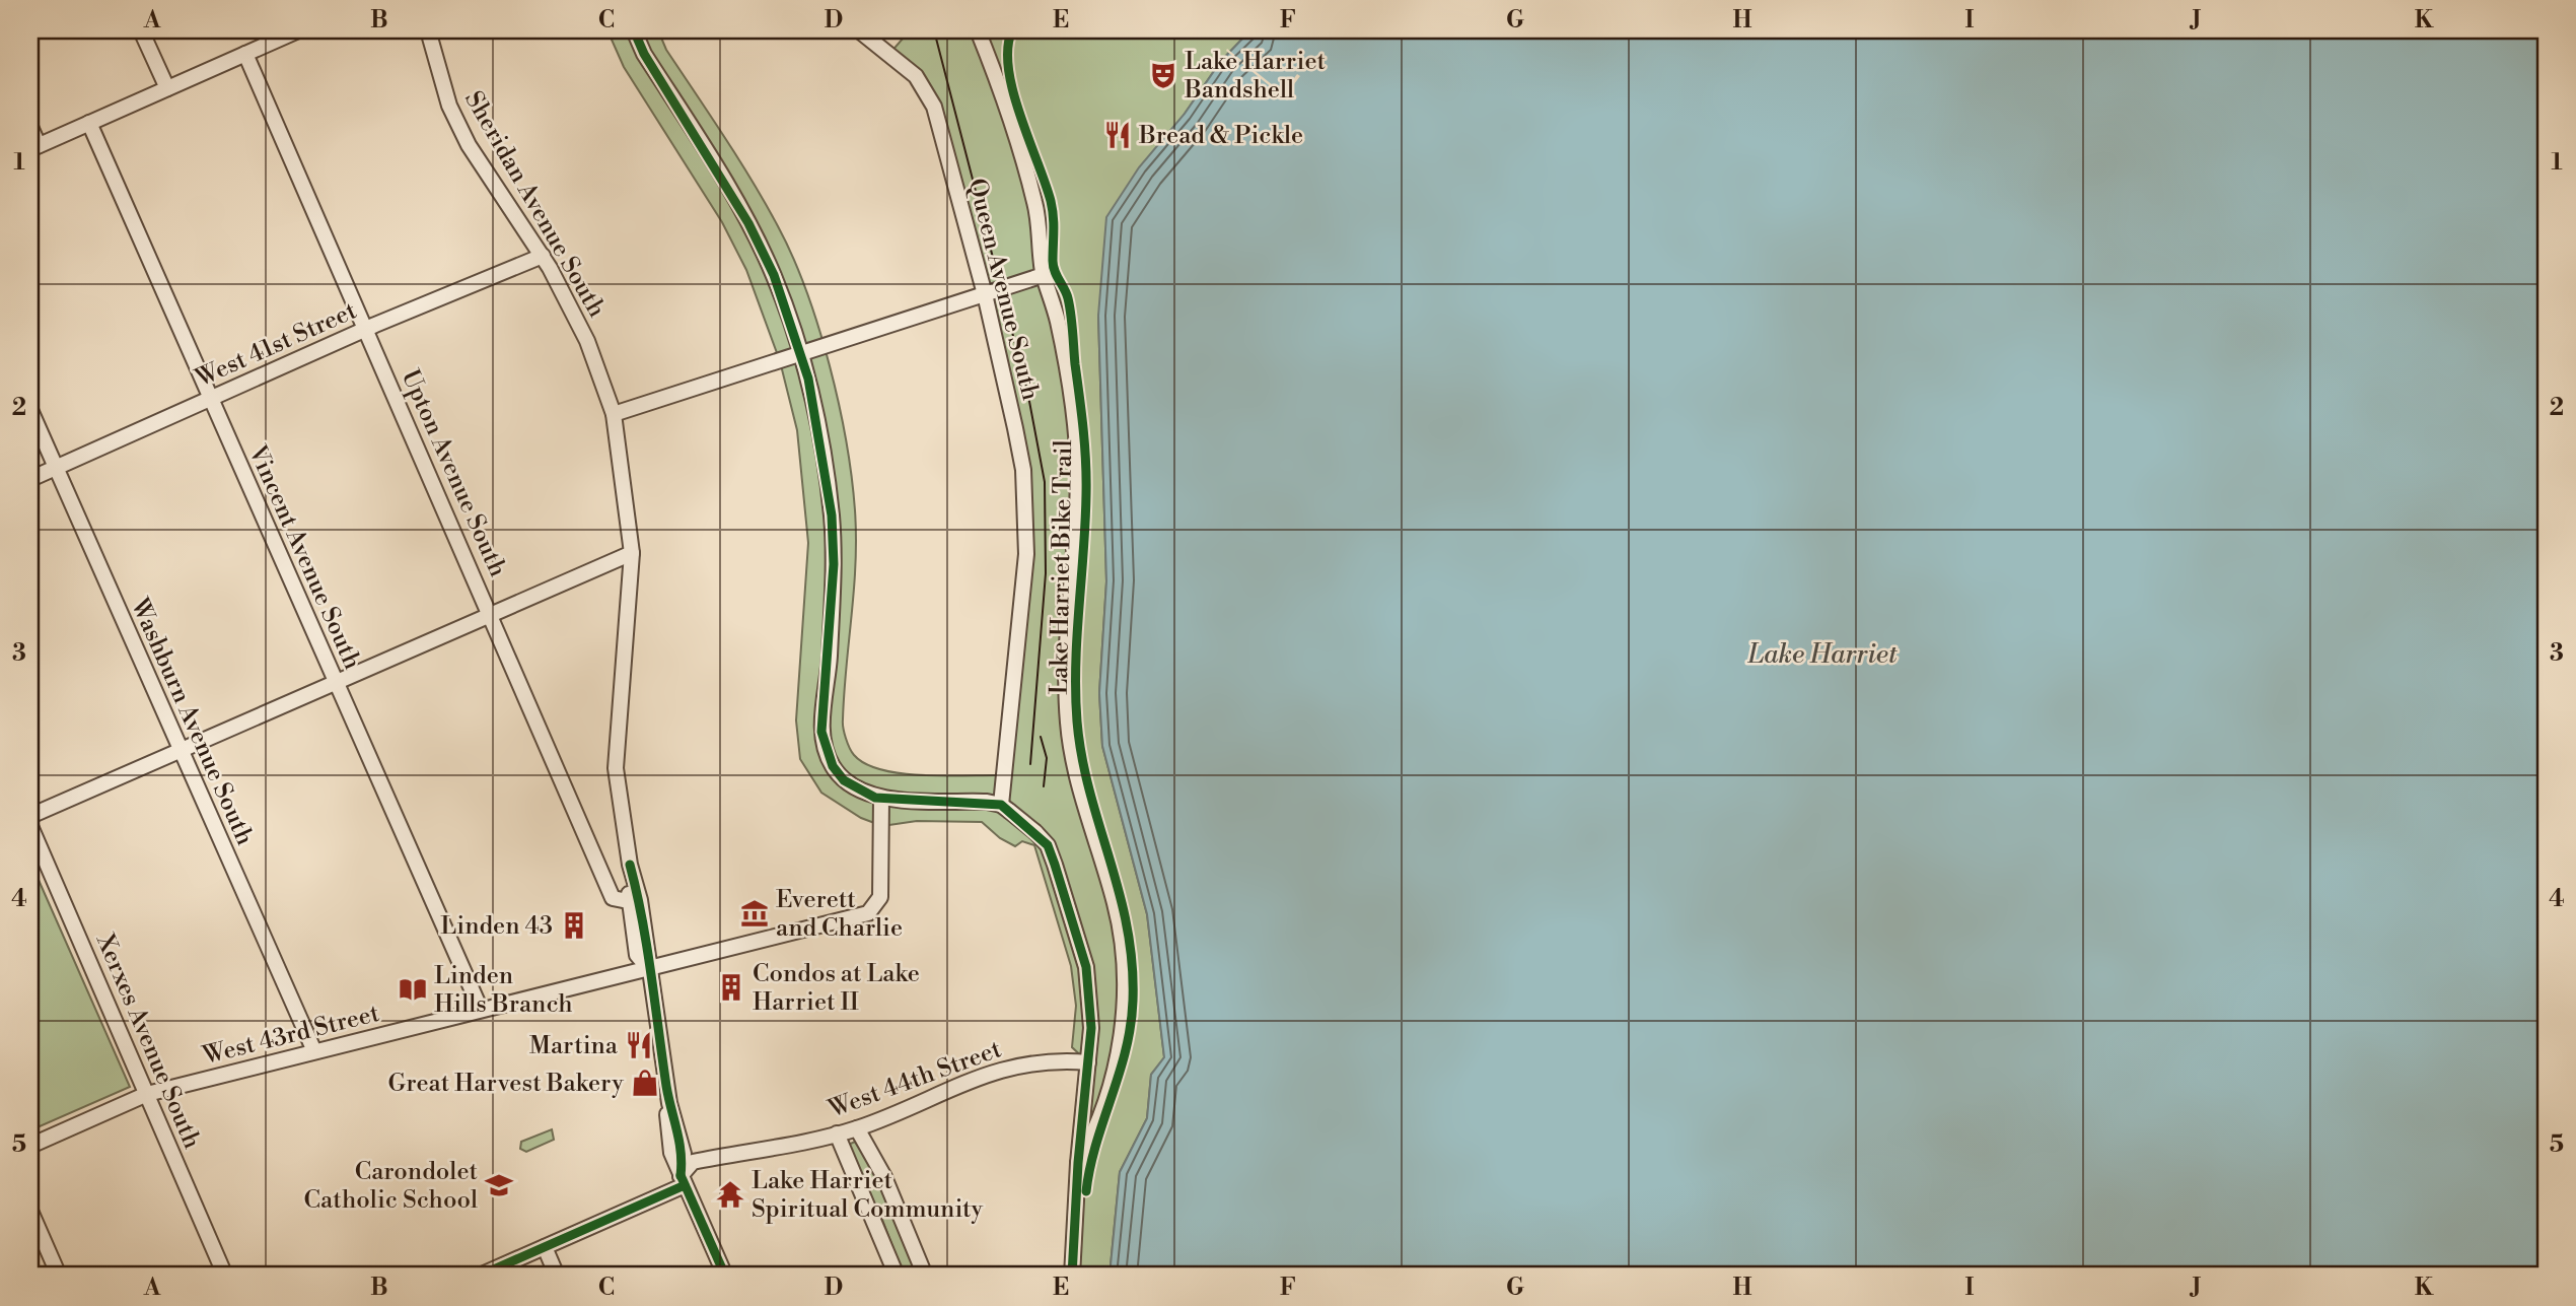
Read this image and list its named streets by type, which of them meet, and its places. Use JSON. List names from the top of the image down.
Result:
{
  "streets": {
    "street": [
      "Sheridan Avenue South",
      "Queen Avenue South",
      "West 41st Street",
      "Upton Avenue South",
      "Vincent Avenue South",
      "Washburn Avenue South",
      "West 43rd Street",
      "Xerxes Avenue South",
      "West 44th Street"
    ],
    "cycle path": ["Lake Harriet Bike Trail"]
  },
  "crossings": [
    ["Sheridan Avenue South", "West 41st Street"],
    ["Sheridan Avenue South", "Upton Avenue South"],
    ["Sheridan Avenue South", "West 43rd Street"],
    ["West 41st Street", "Upton Avenue South"],
    ["West 41st Street", "Vincent Avenue South"],
    ["West 41st Street", "Washburn Avenue South"],
    ["Vincent Avenue South", "West 43rd Street"],
    ["Washburn Avenue South", "West 43rd Street"],
    ["West 43rd Street", "Xerxes Avenue South"]
  ],
  "water": ["Lake Harriet"],
  "places": {
    "theatre": ["Lake Harriet Bandshell"],
    "restaurant": ["Bread & Pickle", "Martina"],
    "museum": ["Everett and Charlie"],
    "building": ["Linden 43", "Condos at Lake Harriet II"],
    "library": ["Linden Hills Branch"],
    "shop": ["Great Harvest Bakery"],
    "school or university": ["Carondolet Catholic School"],
    "temple": ["Lake Harriet Spiritual Community"]
  },
  "grid": {
    "columns": [
      "A",
      "B",
      "C",
      "D",
      "E",
      "F",
      "G",
      "H",
      "I",
      "J",
      "K"
    ],
    "rows": [
      "1",
      "2",
      "3",
      "4",
      "5"
    ]
  }
}
